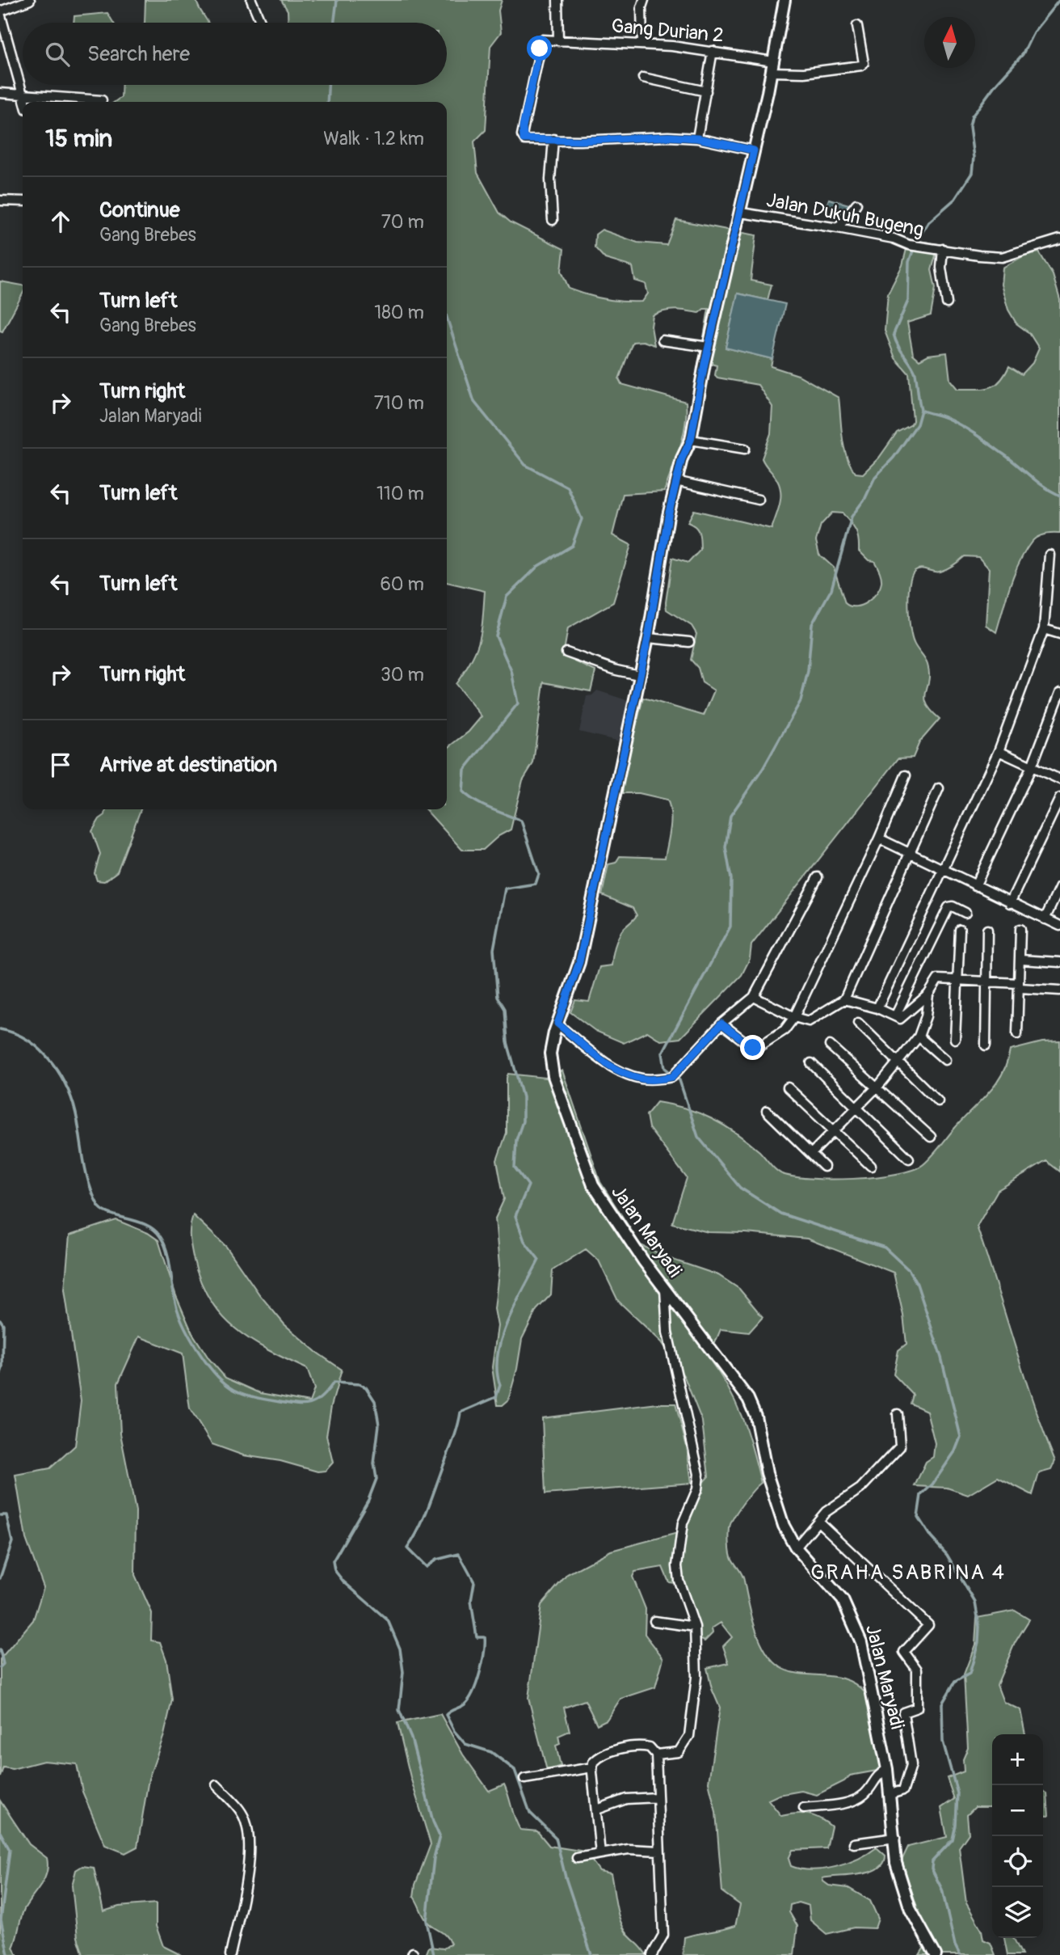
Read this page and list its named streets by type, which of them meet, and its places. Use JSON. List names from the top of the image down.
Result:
{
  "streets": {
    "street": ["Gang Durian 2", "Jalan Dukuh Bugeng", "Jalan Maryadi"]
  },
  "crossings": [
    ["Gang Durian 2", "Jalan Maryadi"],
    ["Jalan Dukuh Bugeng", "Jalan Maryadi"]
  ],
  "districts": ["GRAHA SABRINA 4"],
  "north": "top",
  "page": {
    "search": "Search here",
    "heading": ["15 min", "Walk · 1.2 km"],
    "list": [
      ["Continue", "Gang Brebes", "70 m"],
      ["Turn left", "Gang Brebes", "180 m"],
      ["Turn right", "Jalan Maryadi", "710 m"],
      ["Turn left", "110 m"],
      ["Turn left", "60 m"],
      ["Turn right", "30 m"],
      "Arrive at destination"
    ],
    "map_buttons": ["+", "−"]
  }
}
